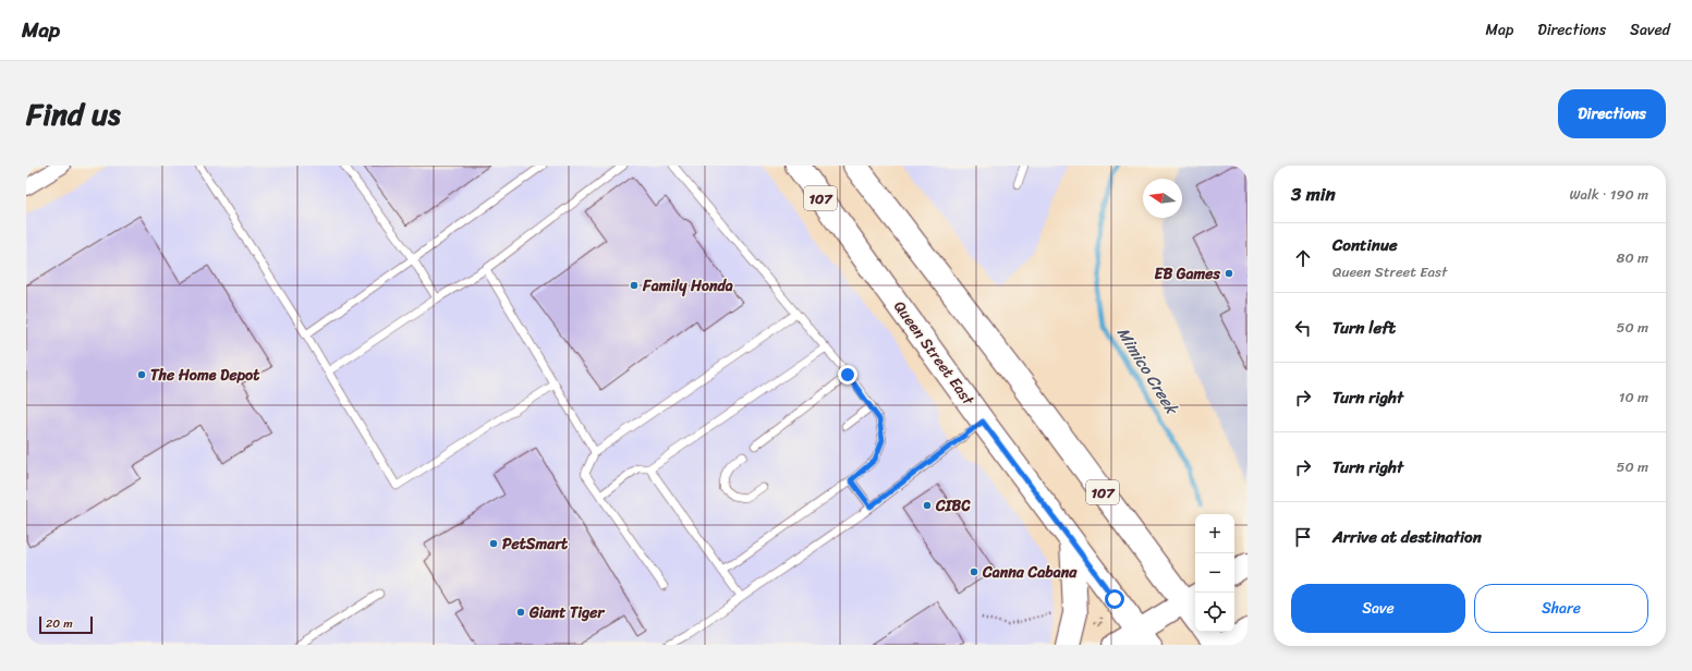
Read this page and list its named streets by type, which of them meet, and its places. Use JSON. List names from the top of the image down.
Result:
{
  "streets": {
    "main road": ["107", "Queen Street East"]
  },
  "water": ["Mimico Creek"],
  "places": [
    "EB Games",
    "Family Honda",
    "The Home Depot",
    "CIBC",
    "PetSmart",
    "Canna Cabana",
    "Giant Tiger"
  ],
  "scale_bar": "20 m",
  "north": "left",
  "page": {
    "header": "Map",
    "nav": ["Map", "Directions", "Saved"],
    "title": "Find us",
    "buttons": [
      "Directions",
      ["Save", "Share"]
    ],
    "heading": ["3 min", "Walk · 190 m"],
    "list": [
      ["Continue", "Queen Street East", "80 m"],
      ["Turn left", "50 m"],
      ["Turn right", "10 m"],
      ["Turn right", "50 m"],
      "Arrive at destination"
    ],
    "map_buttons": ["+", "−"],
    "scale": "20 m"
  }
}
